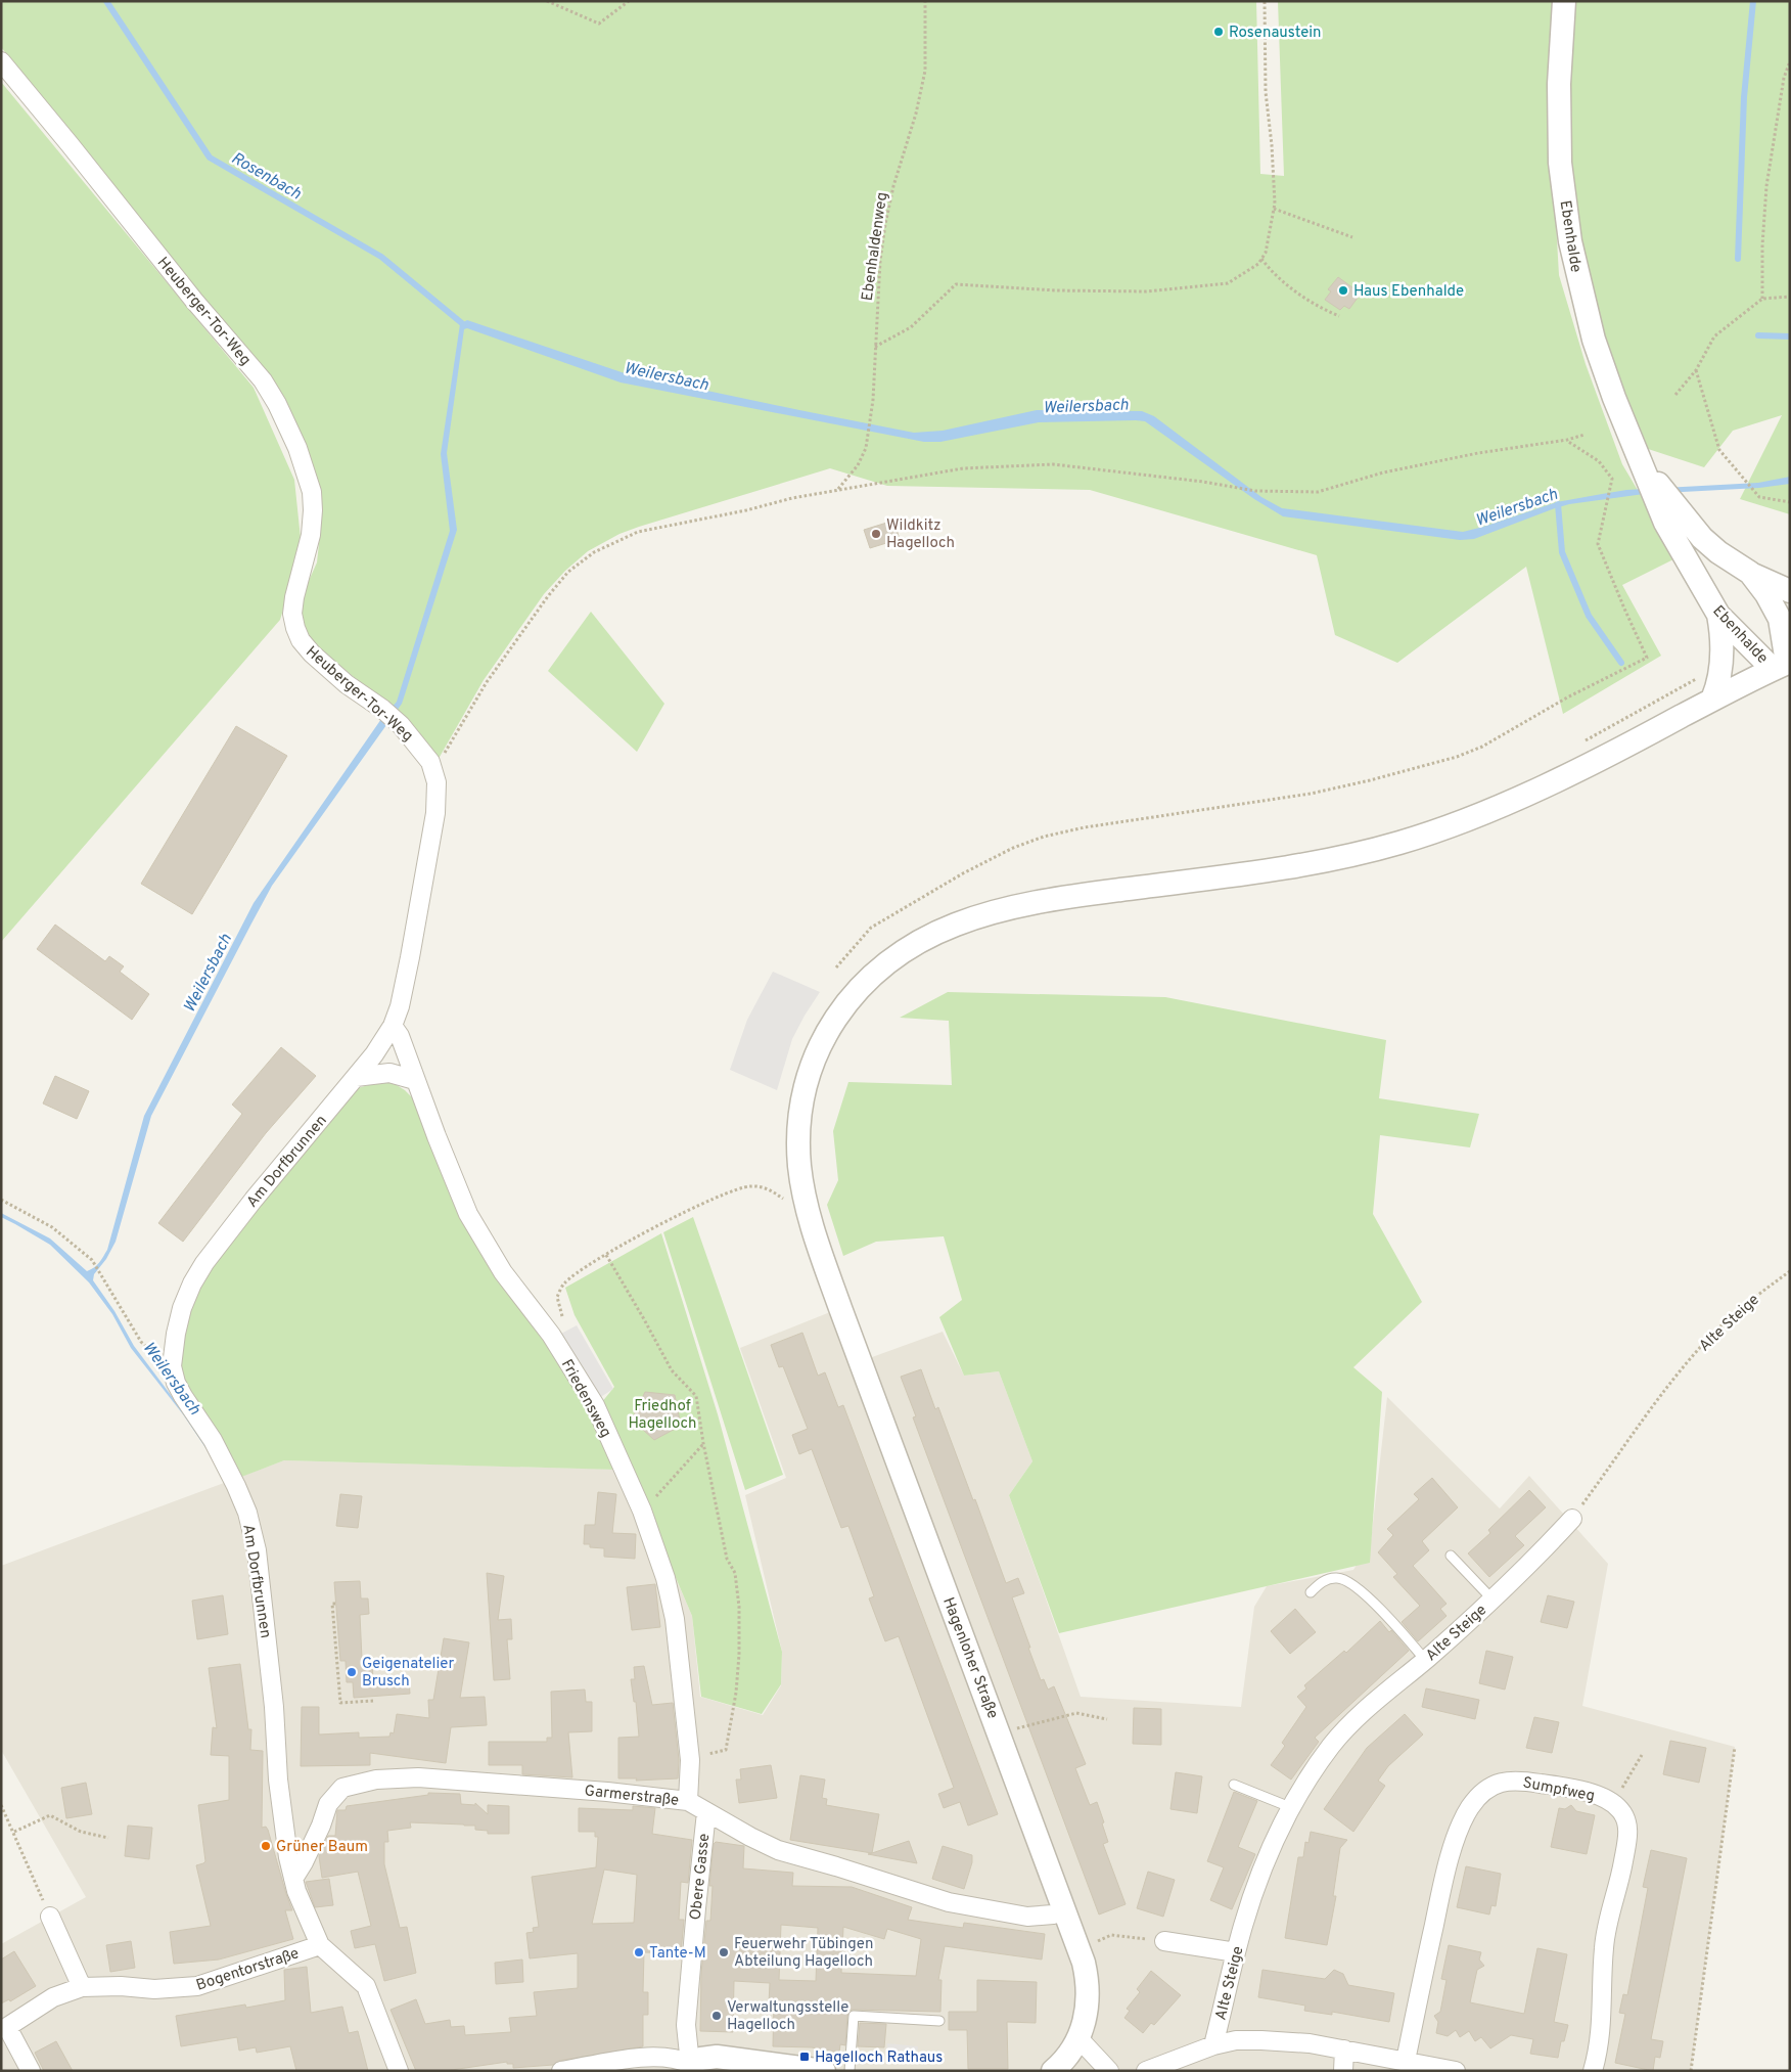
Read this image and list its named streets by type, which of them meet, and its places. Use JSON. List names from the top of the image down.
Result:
{
  "streets": {
    "street": [
      "Ebenhalde",
      "Heuberger-Tor-Weg",
      "Am Dorfbrunnen",
      "Alte Steige",
      "Friedensweg",
      "Hagenloher Straße",
      "Sumpfweg",
      "Garmerstraße",
      "Obere Gasse",
      "Bogentorstraße"
    ],
    "path": ["Ebenhaldenweg"]
  },
  "crossings": [
    ["Ebenhalde", "Hagenloher Straße"],
    ["Heuberger-Tor-Weg", "Am Dorfbrunnen"],
    ["Heuberger-Tor-Weg", "Friedensweg"],
    ["Am Dorfbrunnen", "Friedensweg"],
    ["Am Dorfbrunnen", "Garmerstraße"],
    ["Am Dorfbrunnen", "Bogentorstraße"],
    ["Friedensweg", "Garmerstraße"],
    ["Hagenloher Straße", "Garmerstraße"],
    ["Garmerstraße", "Obere Gasse"]
  ],
  "water": ["Rosenbach", "Weilersbach"],
  "parks": ["Friedhof Hagelloch"],
  "places": {
    "other": [
      "Rosenaustein",
      "Haus Ebenhalde",
      "Wildkitz Hagelloch",
      "Geigenatelier Brusch",
      "Grüner Baum",
      "Tante-M",
      "Feuerwehr Tübingen Abteilung Hagelloch",
      "Verwaltungsstelle Hagelloch"
    ],
    "transit": ["Hagelloch Rathaus"]
  }
}
